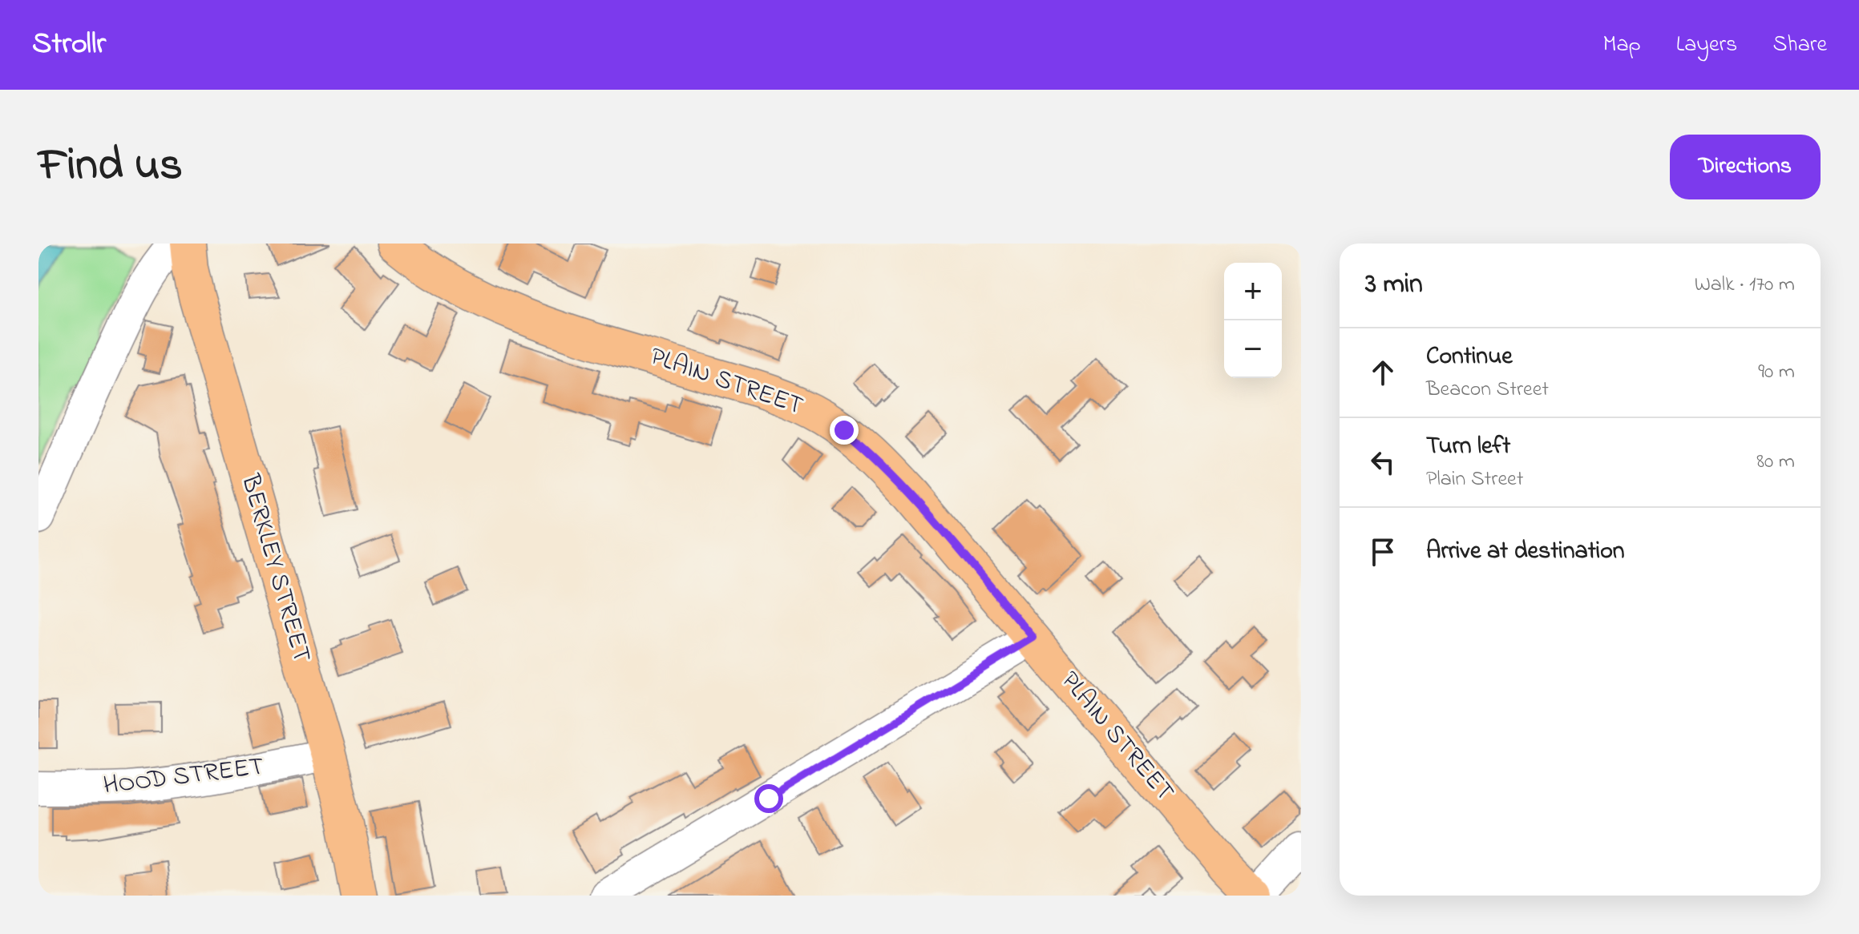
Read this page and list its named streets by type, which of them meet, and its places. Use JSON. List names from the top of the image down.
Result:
{
  "streets": {
    "main road": ["PLAIN STREET", "BERKLEY STREET"],
    "street": ["HOOD STREET"]
  },
  "crossings": [
    ["BERKLEY STREET", "HOOD STREET"]
  ],
  "page": {
    "header": "Strollr",
    "nav": ["Map", "Layers", "Share"],
    "title": "Find us",
    "buttons": "Directions",
    "heading": ["3 min", "Walk · 170 m"],
    "map_buttons": ["+", "−"],
    "list": [
      ["Continue", "Beacon Street", "90 m"],
      ["Turn left", "Plain Street", "80 m"],
      "Arrive at destination"
    ]
  }
}
